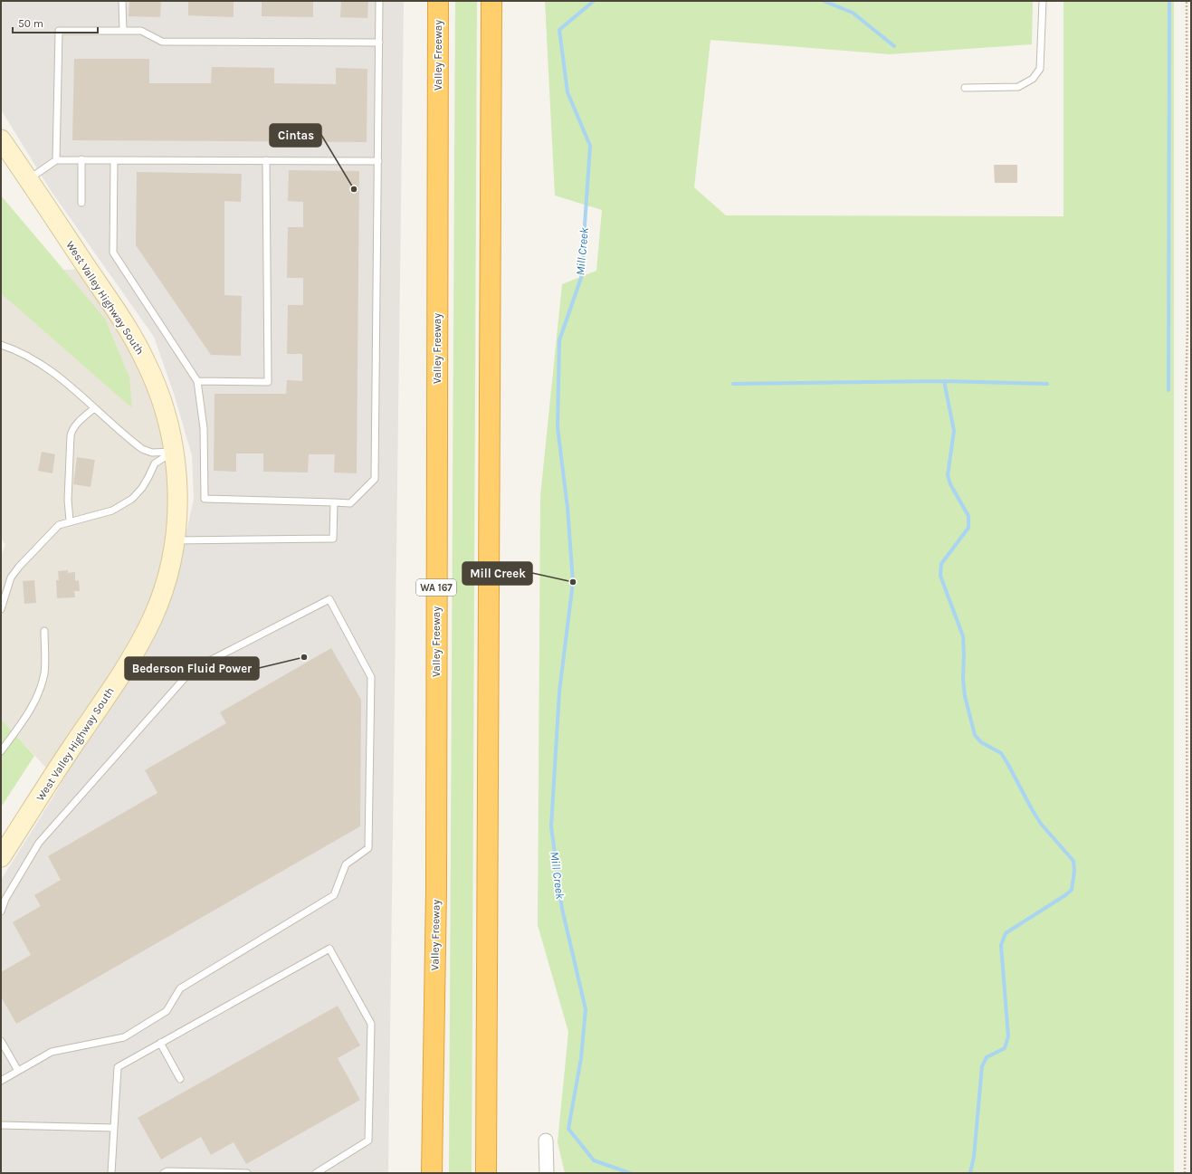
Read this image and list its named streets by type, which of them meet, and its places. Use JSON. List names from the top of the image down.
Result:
{
  "streets": {
    "highway": ["Valley Freeway", "WA 167"],
    "main road": ["West Valley Highway South"]
  },
  "water": ["Mill Creek"],
  "places": ["Cintas", "Mill Creek", "Bederson Fluid Power"],
  "scale_bar": "50 m"
}
